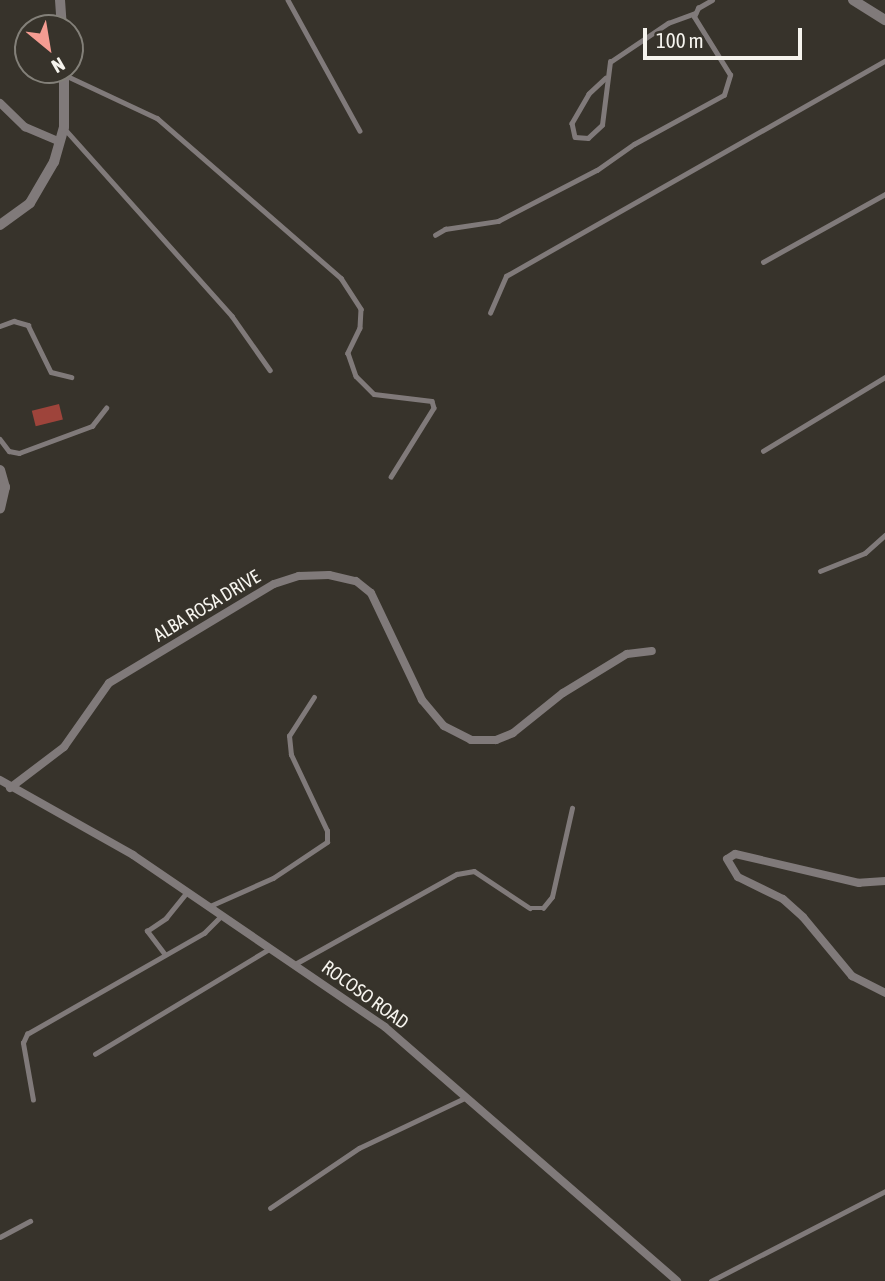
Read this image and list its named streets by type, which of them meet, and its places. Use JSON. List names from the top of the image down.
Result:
{
  "streets": {
    "street": ["ALBA ROSA DRIVE", "ROCOSO ROAD"]
  },
  "crossings": [
    ["ALBA ROSA DRIVE", "ROCOSO ROAD"]
  ],
  "scale_bar": "100 m",
  "north": "bottom right"
}
